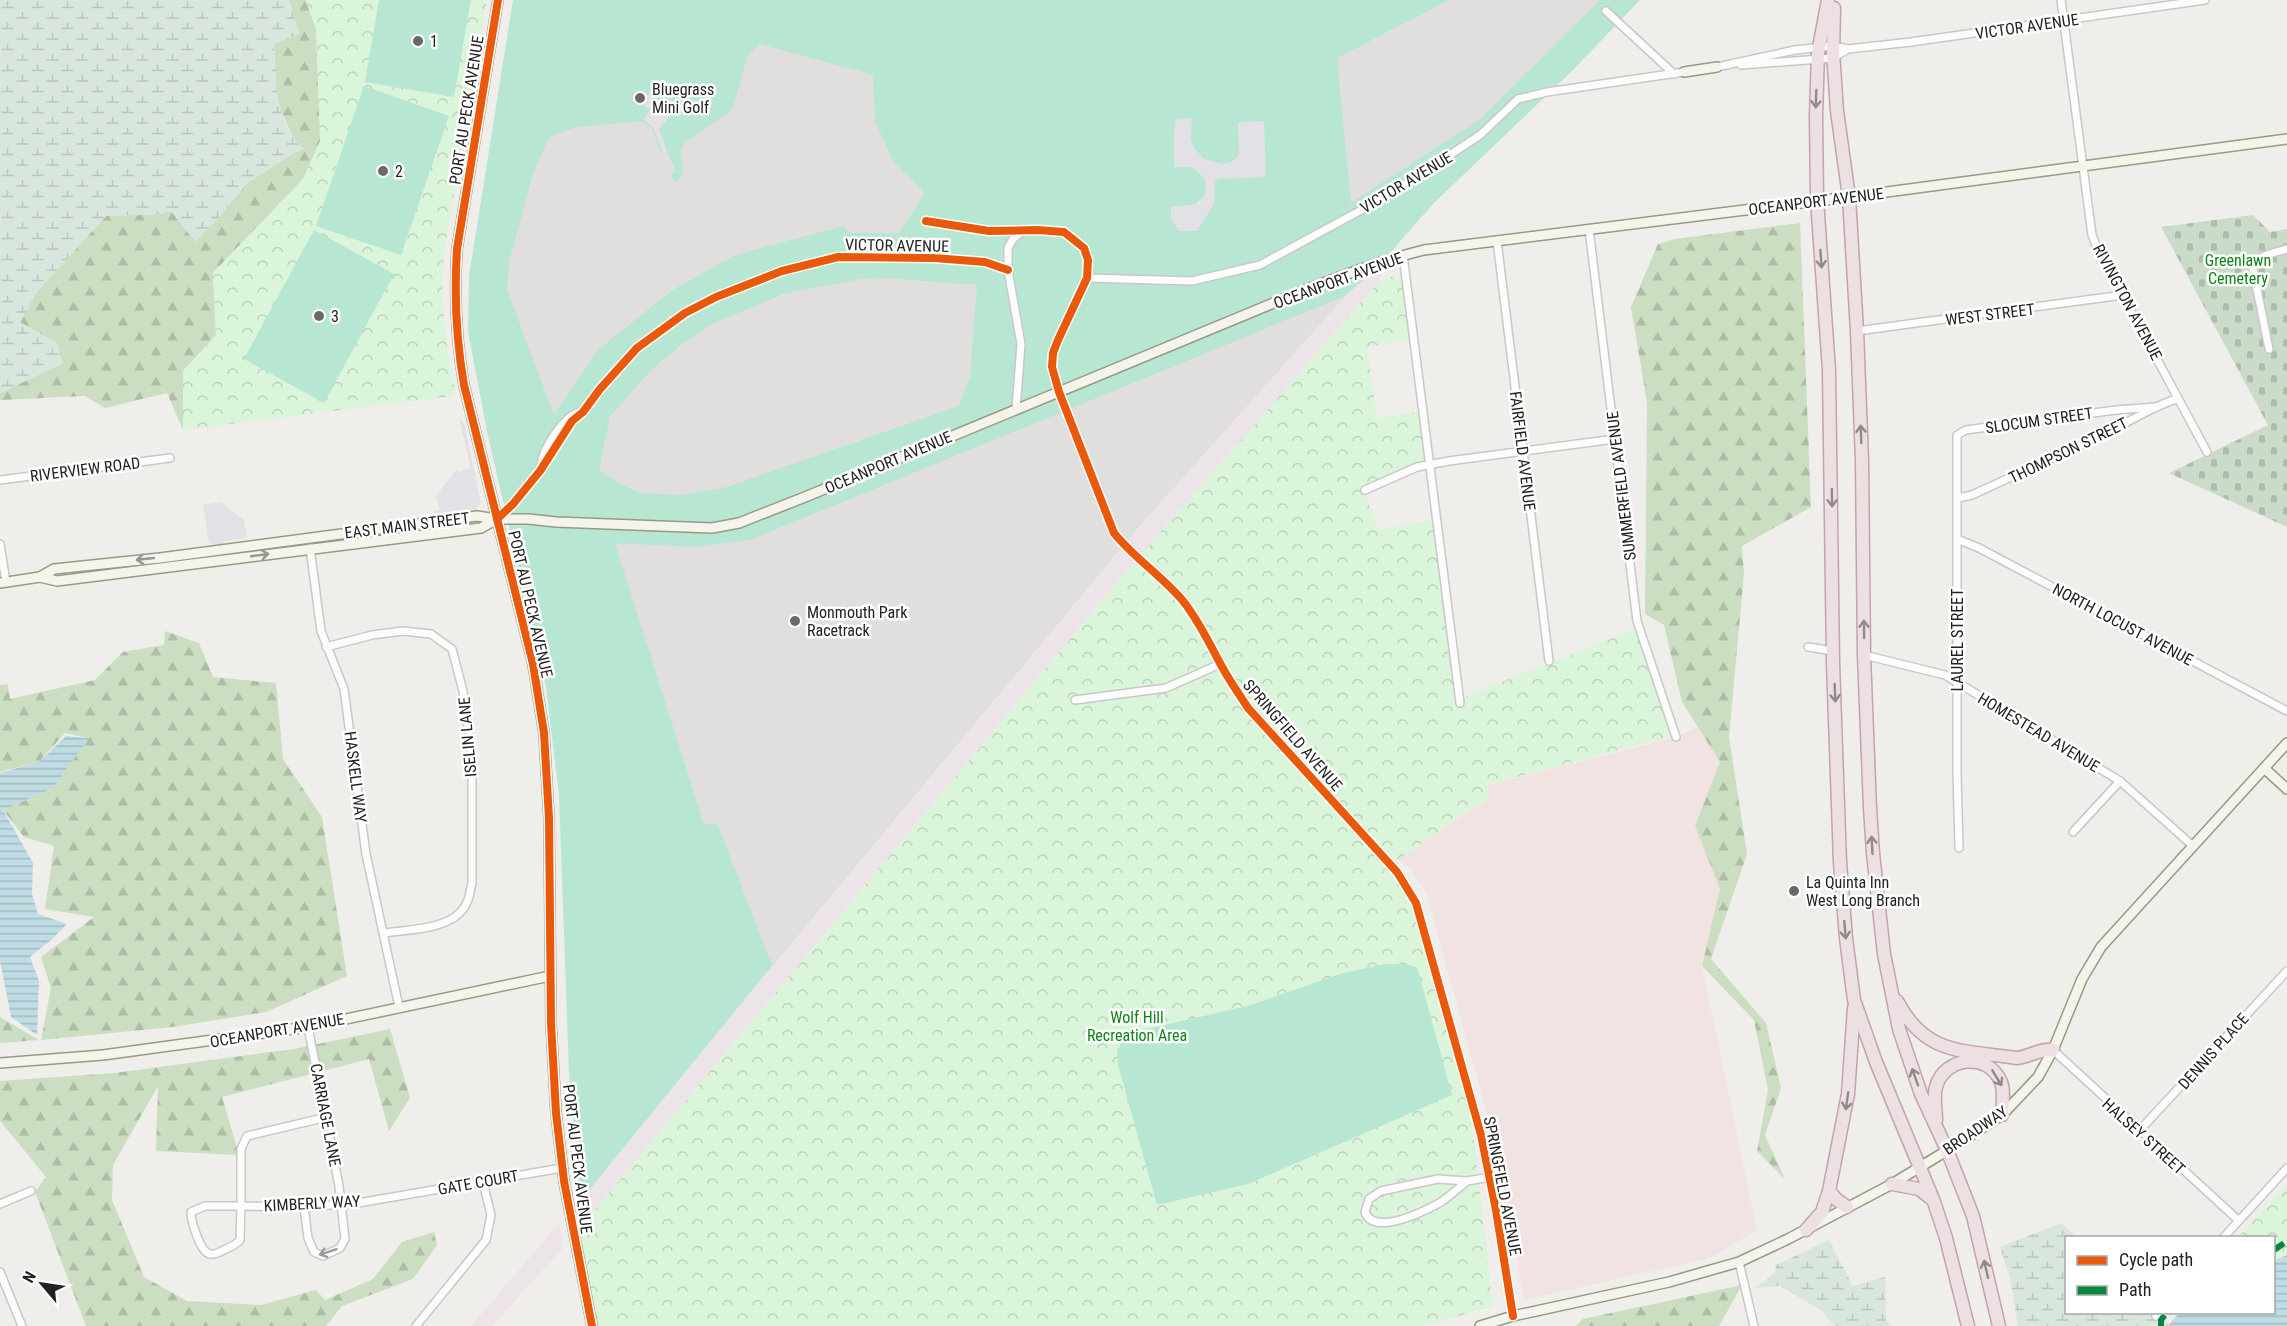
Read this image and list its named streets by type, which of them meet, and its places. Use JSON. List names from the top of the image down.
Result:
{
  "streets": {
    "street": [
      "VICTOR AVENUE",
      "PORT AU PECK AVENUE",
      "OCEANPORT AVENUE",
      "RIVINGTON AVENUE",
      "WEST STREET",
      "SLOCUM STREET",
      "THOMPSON STREET",
      "FAIRFIELD AVENUE",
      "RIVERVIEW ROAD",
      "SUMMERFIELD AVENUE",
      "EAST MAIN STREET",
      "NORTH LOCUST AVENUE",
      "LAUREL STREET",
      "HOMESTEAD AVENUE",
      "SPRINGFIELD AVENUE",
      "ISELIN LANE",
      "HASKELL WAY",
      "DENNIS PLACE",
      "CARRIAGE LANE",
      "BROADWAY",
      "HALSEY STREET",
      "GATE COURT",
      "KIMBERLY WAY"
    ]
  },
  "crossings": [
    ["VICTOR AVENUE", "PORT AU PECK AVENUE"],
    ["VICTOR AVENUE", "OCEANPORT AVENUE"],
    ["VICTOR AVENUE", "RIVINGTON AVENUE"],
    ["VICTOR AVENUE", "EAST MAIN STREET"],
    ["VICTOR AVENUE", "SPRINGFIELD AVENUE"],
    ["PORT AU PECK AVENUE", "OCEANPORT AVENUE"],
    ["PORT AU PECK AVENUE", "EAST MAIN STREET"],
    ["PORT AU PECK AVENUE", "GATE COURT"],
    ["OCEANPORT AVENUE", "RIVINGTON AVENUE"],
    ["OCEANPORT AVENUE", "FAIRFIELD AVENUE"],
    ["OCEANPORT AVENUE", "SUMMERFIELD AVENUE"],
    ["OCEANPORT AVENUE", "EAST MAIN STREET"],
    ["OCEANPORT AVENUE", "SPRINGFIELD AVENUE"],
    ["OCEANPORT AVENUE", "HASKELL WAY"],
    ["OCEANPORT AVENUE", "CARRIAGE LANE"],
    ["RIVINGTON AVENUE", "WEST STREET"],
    ["RIVINGTON AVENUE", "THOMPSON STREET"],
    ["SLOCUM STREET", "THOMPSON STREET"],
    ["SLOCUM STREET", "LAUREL STREET"],
    ["THOMPSON STREET", "LAUREL STREET"],
    ["EAST MAIN STREET", "HASKELL WAY"],
    ["NORTH LOCUST AVENUE", "LAUREL STREET"],
    ["LAUREL STREET", "HOMESTEAD AVENUE"],
    ["HOMESTEAD AVENUE", "BROADWAY"],
    ["SPRINGFIELD AVENUE", "BROADWAY"],
    ["ISELIN LANE", "HASKELL WAY"],
    ["DENNIS PLACE", "HALSEY STREET"],
    ["CARRIAGE LANE", "KIMBERLY WAY"],
    ["BROADWAY", "HALSEY STREET"],
    ["GATE COURT", "KIMBERLY WAY"]
  ],
  "parks": ["Greenlawn Cemetery", "Wolf Hill Recreation Area"],
  "places": [
    "1",
    "Bluegrass Mini Golf",
    "2",
    "3",
    "Monmouth Park Racetrack",
    "La Quinta Inn West Long Branch"
  ],
  "legend": ["Cycle path", "Path"],
  "north": "top left"
}
